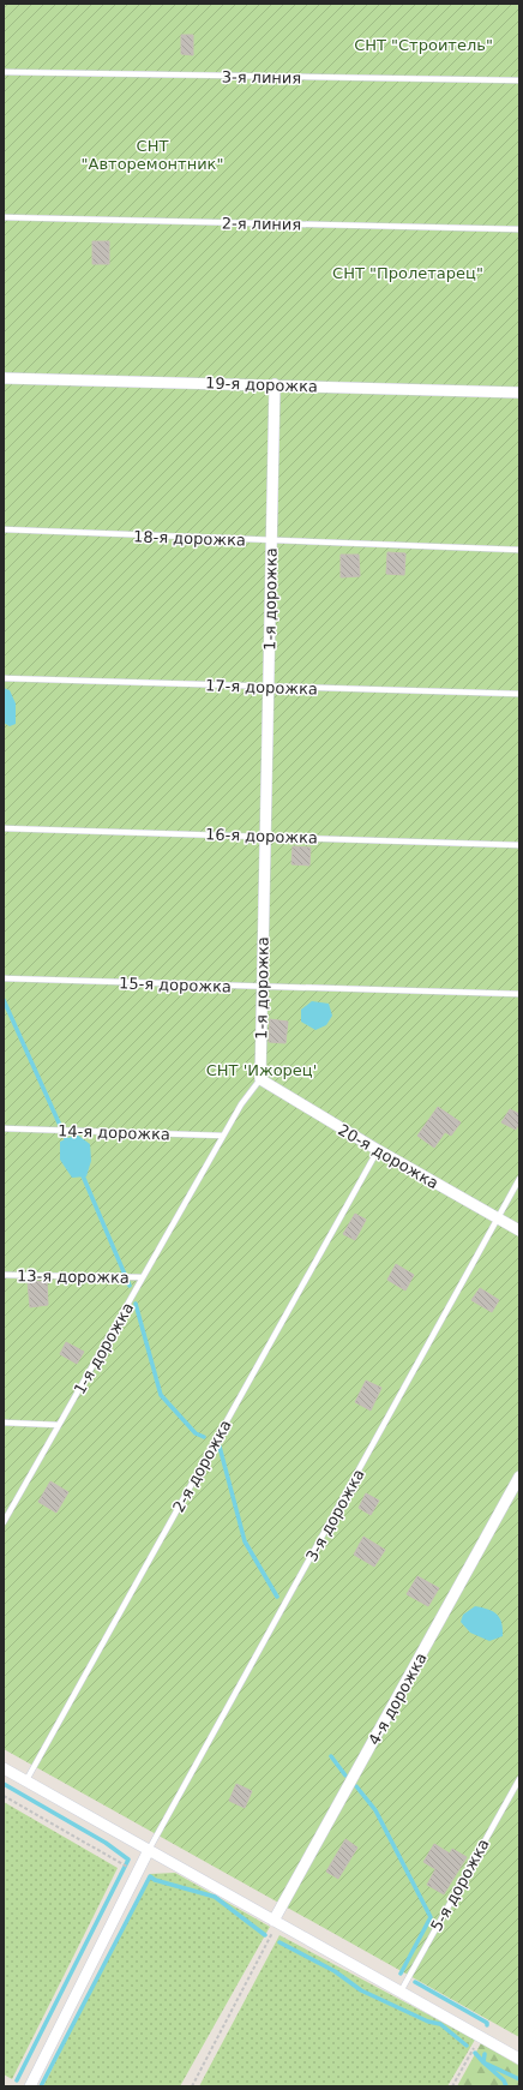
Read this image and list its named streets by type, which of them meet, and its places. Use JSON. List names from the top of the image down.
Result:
{
  "streets": {
    "street": [
      "19-я дорожка",
      "1-я дорожка",
      "20-я дорожка",
      "4-я дорожка"
    ],
    "lane": [
      "3-я линия",
      "2-я линия",
      "18-я дорожка",
      "17-я дорожка",
      "16-я дорожка",
      "15-я дорожка",
      "14-я дорожка",
      "13-я дорожка",
      "2-я дорожка",
      "3-я дорожка",
      "5-я дорожка"
    ]
  },
  "crossings": [
    ["19-я дорожка", "1-я дорожка"],
    ["18-я дорожка", "1-я дорожка"],
    ["1-я дорожка", "17-я дорожка"],
    ["1-я дорожка", "16-я дорожка"],
    ["1-я дорожка", "15-я дорожка"],
    ["1-я дорожка", "14-я дорожка"],
    ["1-я дорожка", "20-я дорожка"],
    ["1-я дорожка", "13-я дорожка"],
    ["20-я дорожка", "2-я дорожка"],
    ["20-я дорожка", "3-я дорожка"]
  ],
  "parks": [
    "СНТ \"Строитель\"",
    "СНТ \"Авторемонтник\"",
    "СНТ \"Пролетарец\"",
    "СНТ 'Ижорец'"
  ]
}
